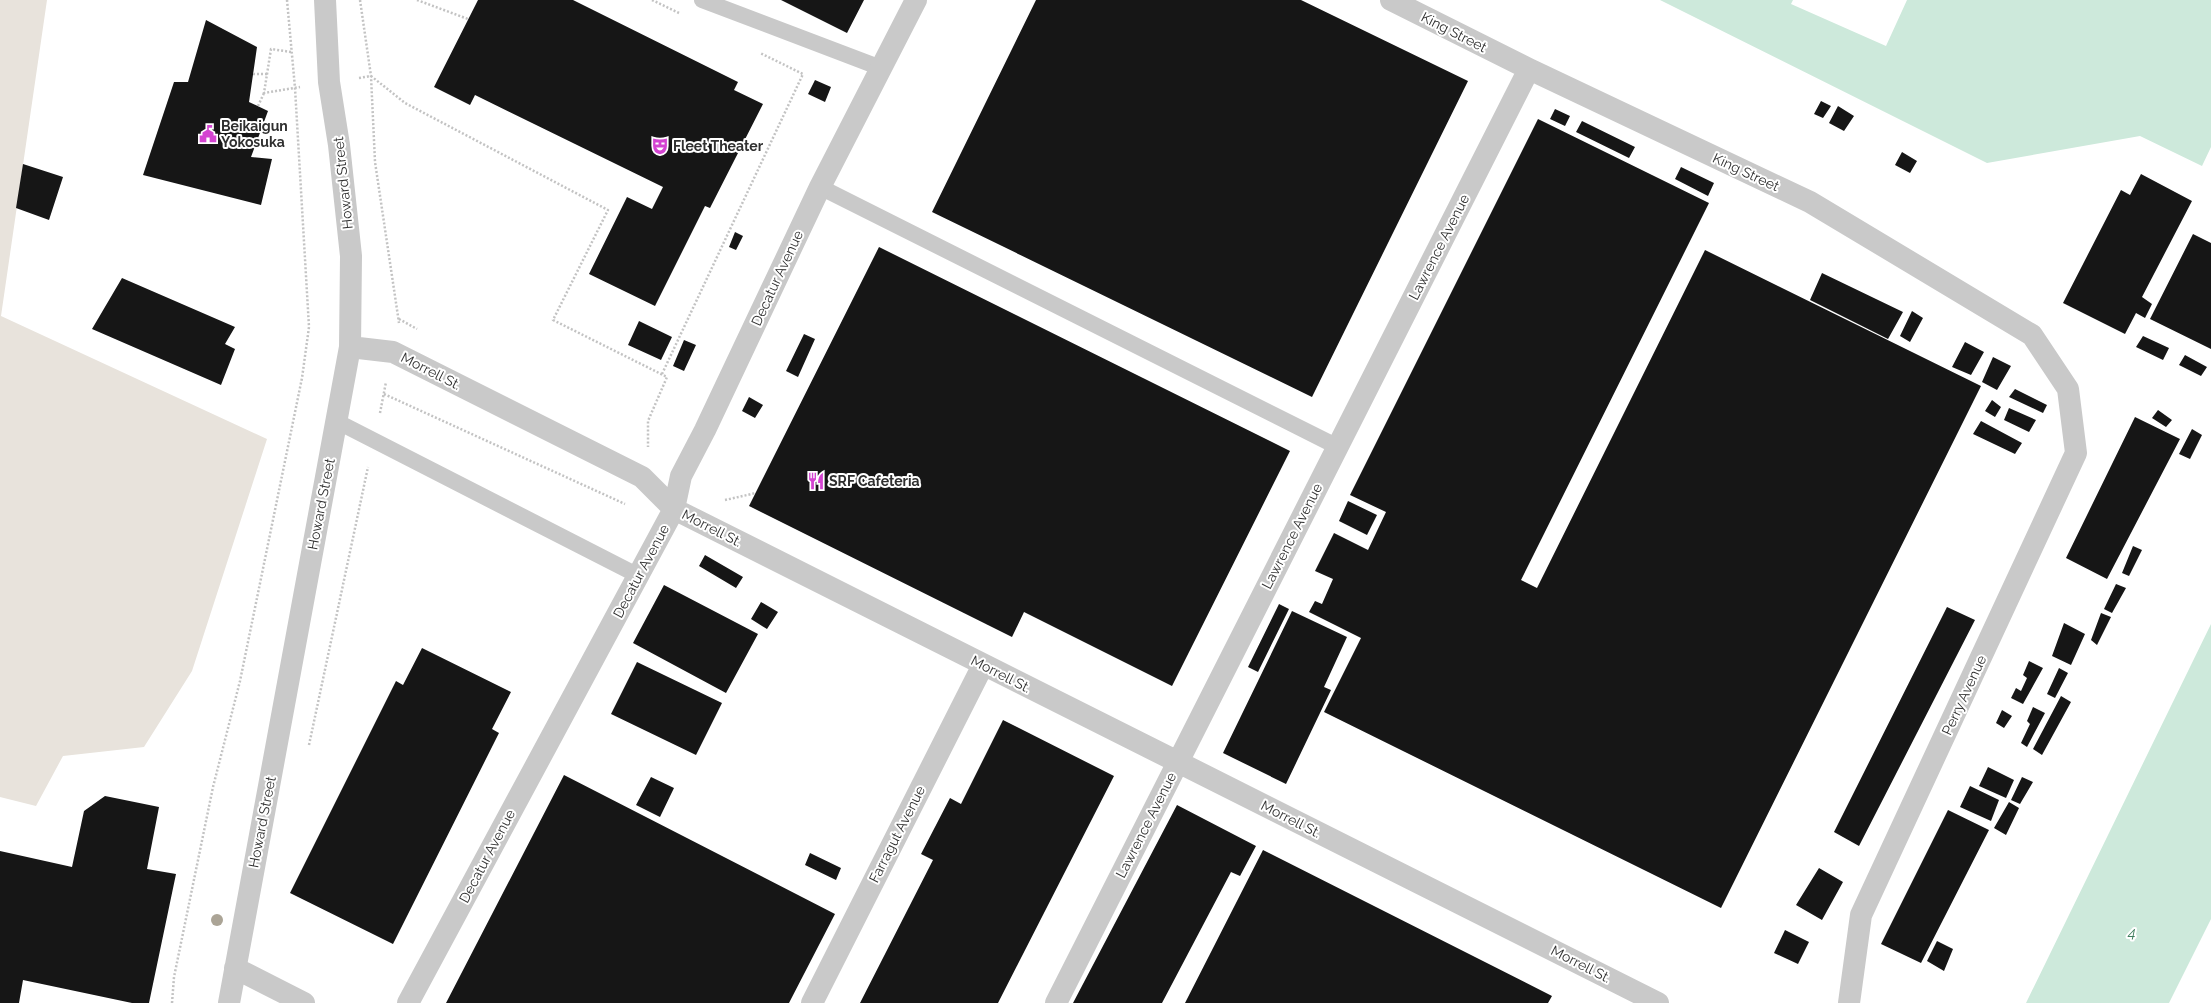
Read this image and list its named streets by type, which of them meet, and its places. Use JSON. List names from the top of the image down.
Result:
{
  "streets": {
    "street": [
      "King Street",
      "Howard Street",
      "Lawrence Avenue",
      "Decatur Avenue",
      "Morrell St.",
      "Perry Avenue",
      "Farragut Avenue"
    ]
  },
  "crossings": [
    ["King Street", "Lawrence Avenue"],
    ["King Street", "Perry Avenue"],
    ["Howard Street", "Morrell St."],
    ["Lawrence Avenue", "Morrell St."],
    ["Decatur Avenue", "Morrell St."],
    ["Morrell St.", "Farragut Avenue"]
  ],
  "water": ["4"],
  "places": {
    "public building": ["Beikaigun Yokosuka"],
    "theatre": ["Fleet Theater"],
    "restaurant": ["SRF Cafeteria"]
  }
}
